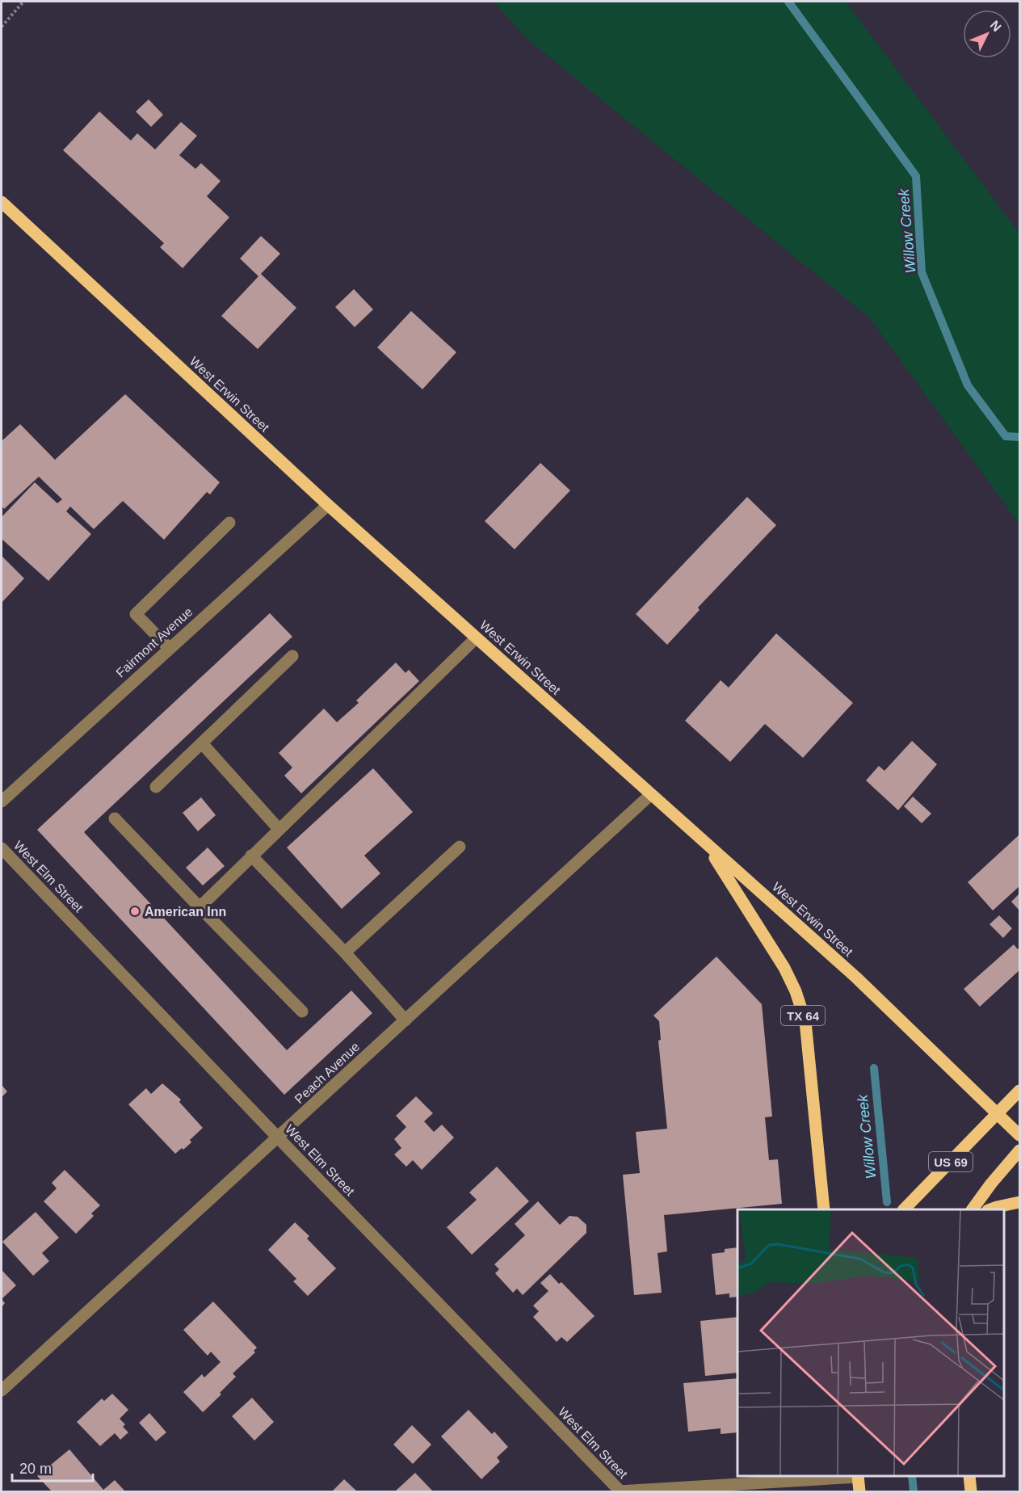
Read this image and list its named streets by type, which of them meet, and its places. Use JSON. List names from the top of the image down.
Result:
{
  "streets": {
    "main road": ["West Erwin Street", "TX 64", "US 69"],
    "street": ["Fairmont Avenue", "West Elm Street", "Peach Avenue"]
  },
  "crossings": [
    ["West Erwin Street", "Fairmont Avenue"],
    ["West Erwin Street", "TX 64"],
    ["West Erwin Street", "Peach Avenue"],
    ["West Erwin Street", "US 69"],
    ["West Elm Street", "Peach Avenue"]
  ],
  "water": ["Willow Creek"],
  "places": ["American Inn"],
  "scale_bar": "20 m",
  "north": "top right"
}
